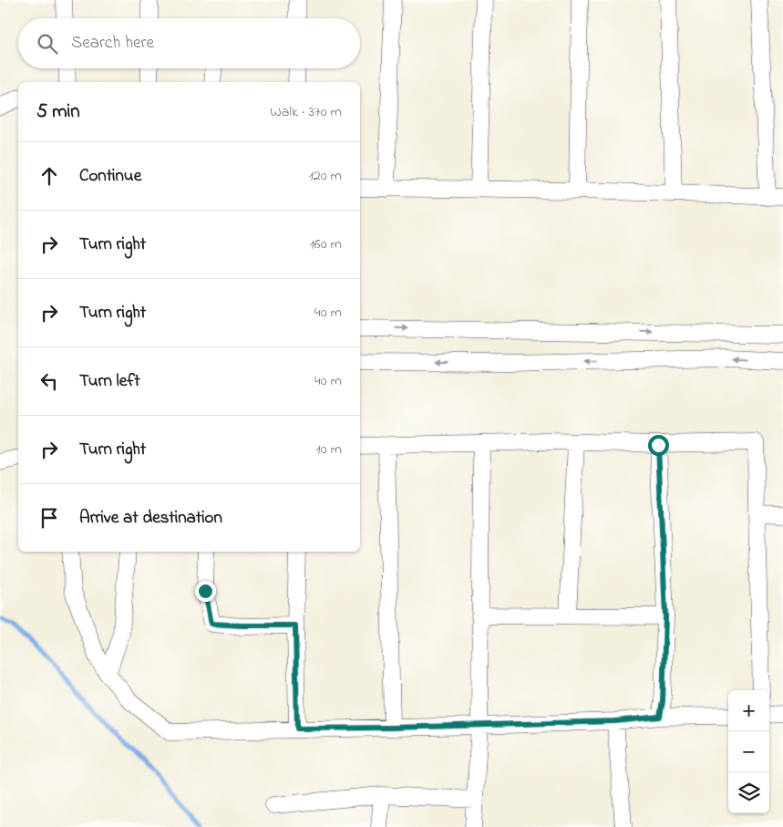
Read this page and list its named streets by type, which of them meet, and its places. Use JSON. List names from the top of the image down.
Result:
{
  "page": {
    "search": "Search here",
    "heading": ["5 min", "Walk · 370 m"],
    "list": [
      ["Continue", "120 m"],
      ["Turn right", "160 m"],
      ["Turn right", "40 m"],
      ["Turn left", "40 m"],
      ["Turn right", "10 m"],
      "Arrive at destination"
    ],
    "map_buttons": ["+", "−"]
  }
}
